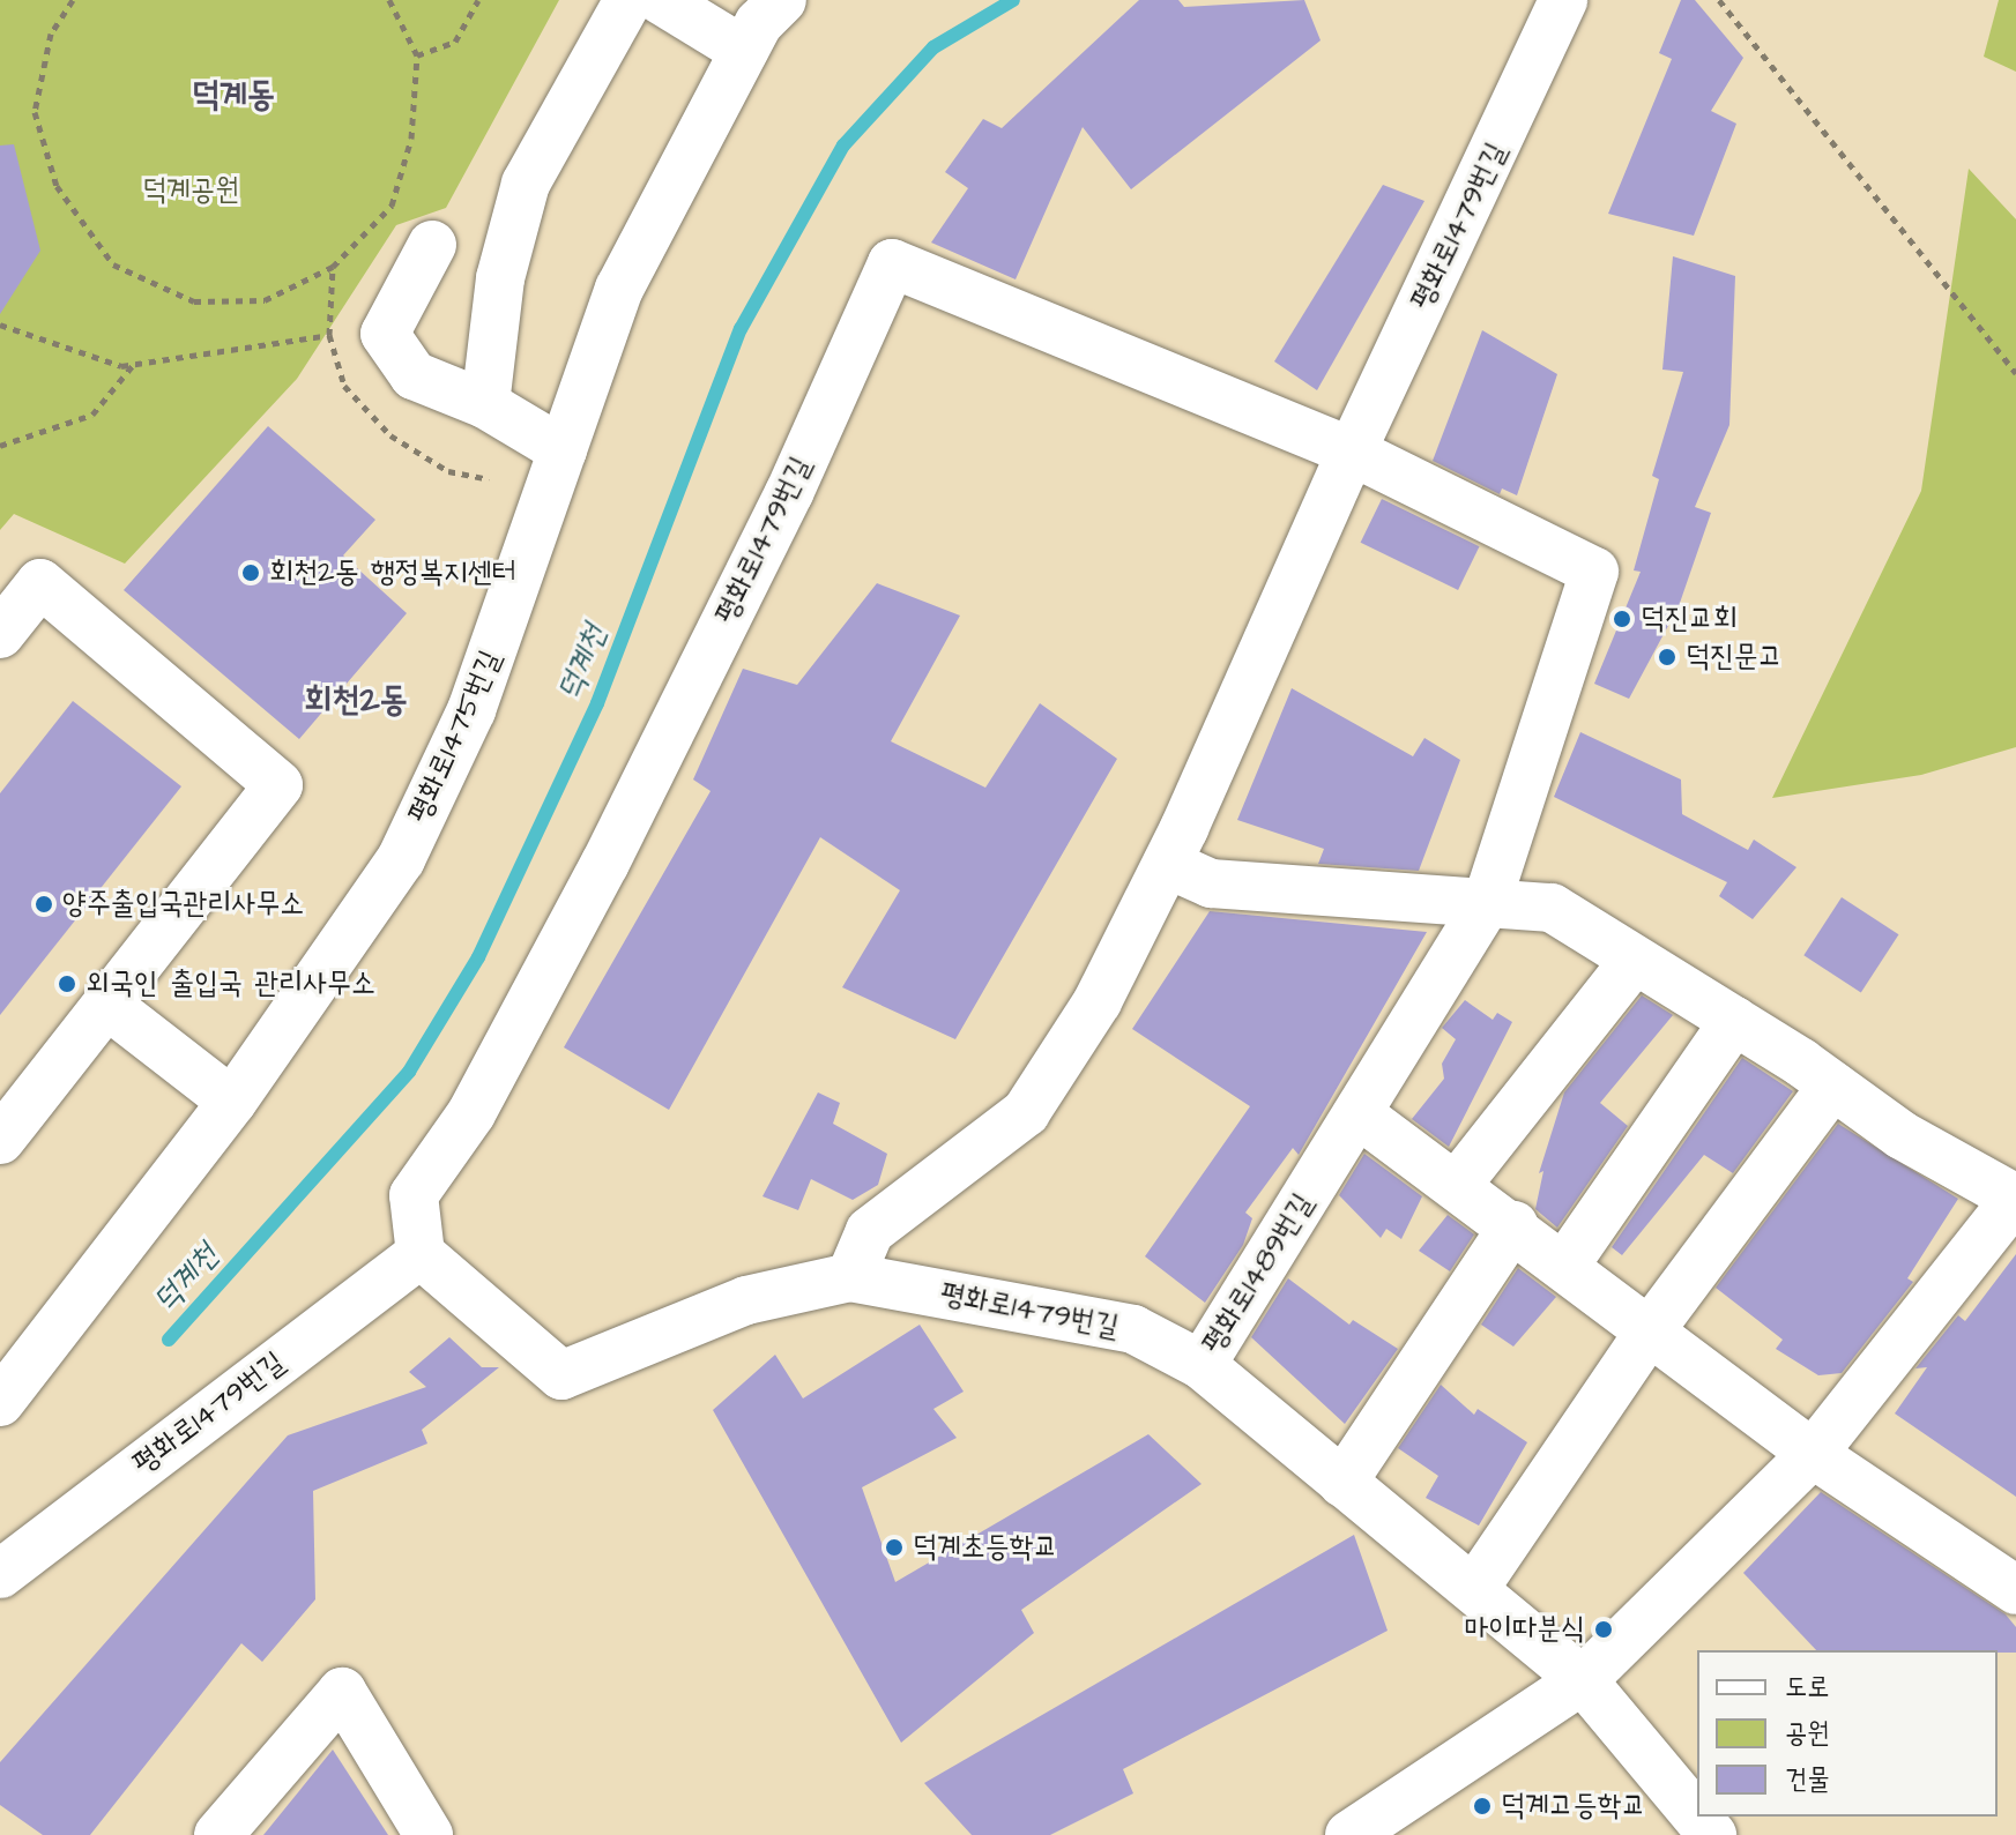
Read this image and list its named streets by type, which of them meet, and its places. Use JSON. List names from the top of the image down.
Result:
{
  "streets": {
    "street": ["평화로1479번길", "평화로1475번길", "평화로1489번길"]
  },
  "crossings": [
    ["평화로1479번길", "평화로1489번길"]
  ],
  "districts": ["덕계동", "회천2동"],
  "water": ["덕계천"],
  "parks": ["덕계공원"],
  "places": [
    "회천2동 행정복지센터",
    "덕진교회",
    "덕진문고",
    "양주출입국관리사무소",
    "외국인 출입국 관리사무소",
    "덕계초등학교",
    "마이따분식",
    "덕계고등학교"
  ],
  "legend": ["도로", "공원", "건물"]
}
